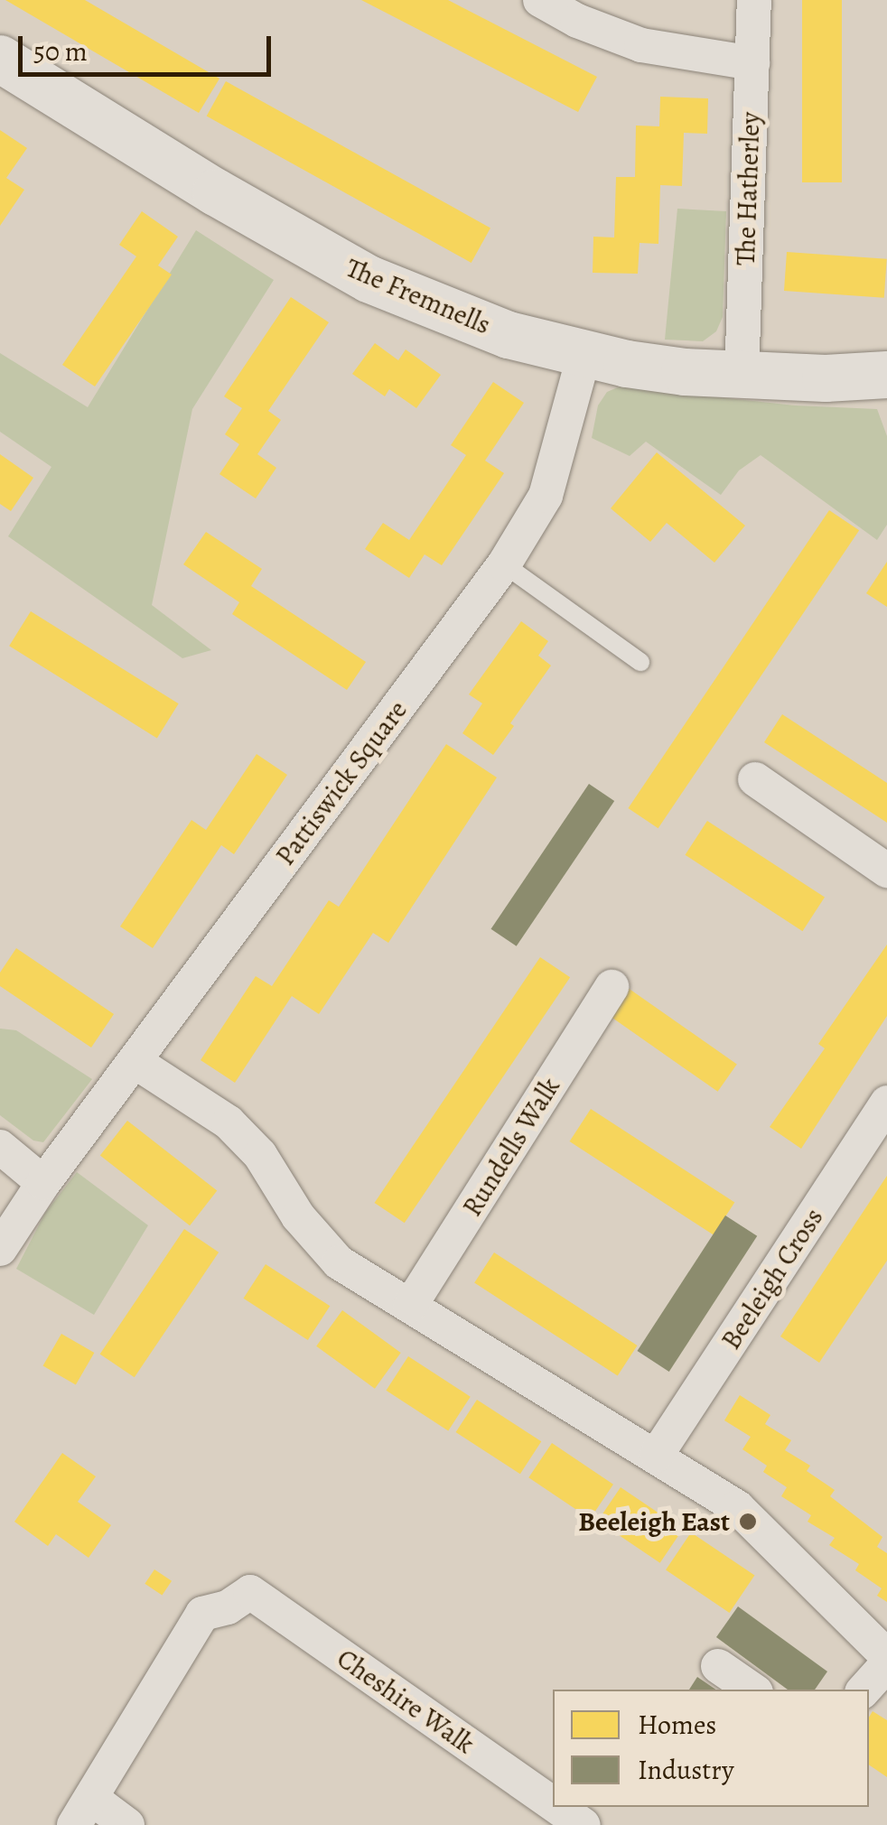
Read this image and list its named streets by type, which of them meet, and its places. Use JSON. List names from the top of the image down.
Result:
{
  "streets": {
    "street": [
      "The Hatherley",
      "The Fremnells",
      "Pattiswick Square",
      "Rundells Walk",
      "Beeleigh Cross",
      "Cheshire Walk"
    ]
  },
  "crossings": [
    ["The Hatherley", "The Fremnells"],
    ["The Fremnells", "Pattiswick Square"]
  ],
  "places": ["Beeleigh East"],
  "legend": ["Homes", "Industry"],
  "scale_bar": "50 m"
}
